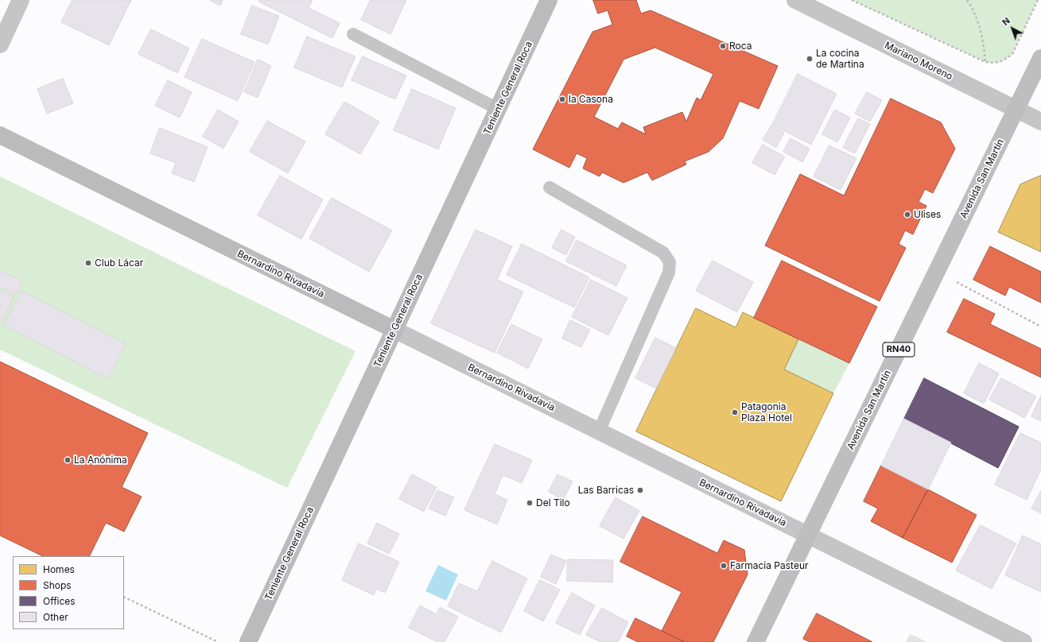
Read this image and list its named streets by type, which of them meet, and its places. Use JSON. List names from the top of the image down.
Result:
{
  "streets": {
    "main road": [
      "Teniente General Roca",
      "Avenida San Martín",
      "Bernardino Rivadavia",
      "RN40"
    ],
    "street": ["Mariano Moreno"]
  },
  "crossings": [
    ["Mariano Moreno", "Avenida San Martín"],
    ["Teniente General Roca", "Bernardino Rivadavia"],
    ["Avenida San Martín", "Bernardino Rivadavia"]
  ],
  "places": [
    "Roca",
    "La cocina de Martina",
    "la Casona",
    "Ulises",
    "Club Lácar",
    "Patagonia Plaza Hotel",
    "La Anónima",
    "Las Barricas",
    "Del Tilo",
    "Farmacia Pasteur"
  ],
  "legend": [
    "Homes",
    "Shops",
    "Offices",
    "Other"
  ],
  "north": "top left"
}
